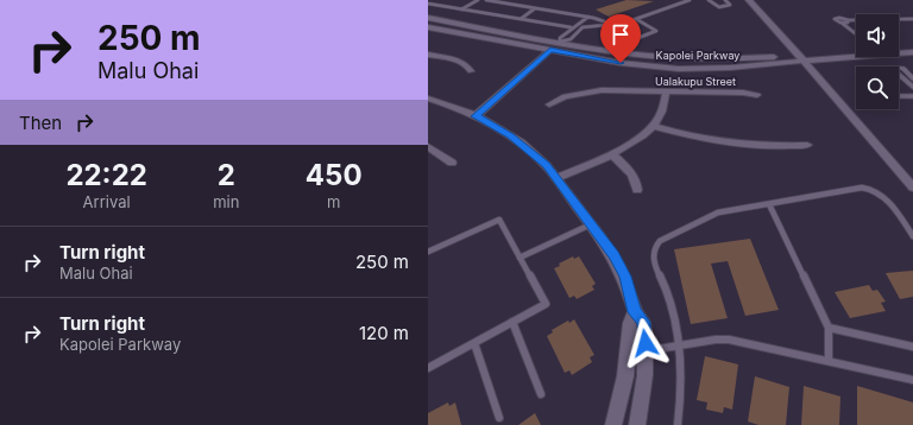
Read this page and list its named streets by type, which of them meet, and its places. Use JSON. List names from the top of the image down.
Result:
{
  "streets": {
    "main road": ["Kapolei Parkway"],
    "street": ["Ualakupu Street"]
  },
  "page": {
    "turn": ["250 m", "Malu Ohai"],
    "then": "Then",
    "eta": [
      "22:22",
      "Arrival",
      "2",
      "min",
      "450",
      "m"
    ],
    "list": [
      {
        "name": "Turn right",
        "note": "Malu Ohai",
        "value": "250 m"
      },
      {
        "name": "Turn right",
        "note": "Kapolei Parkway",
        "value": "120 m"
      }
    ]
  }
}
